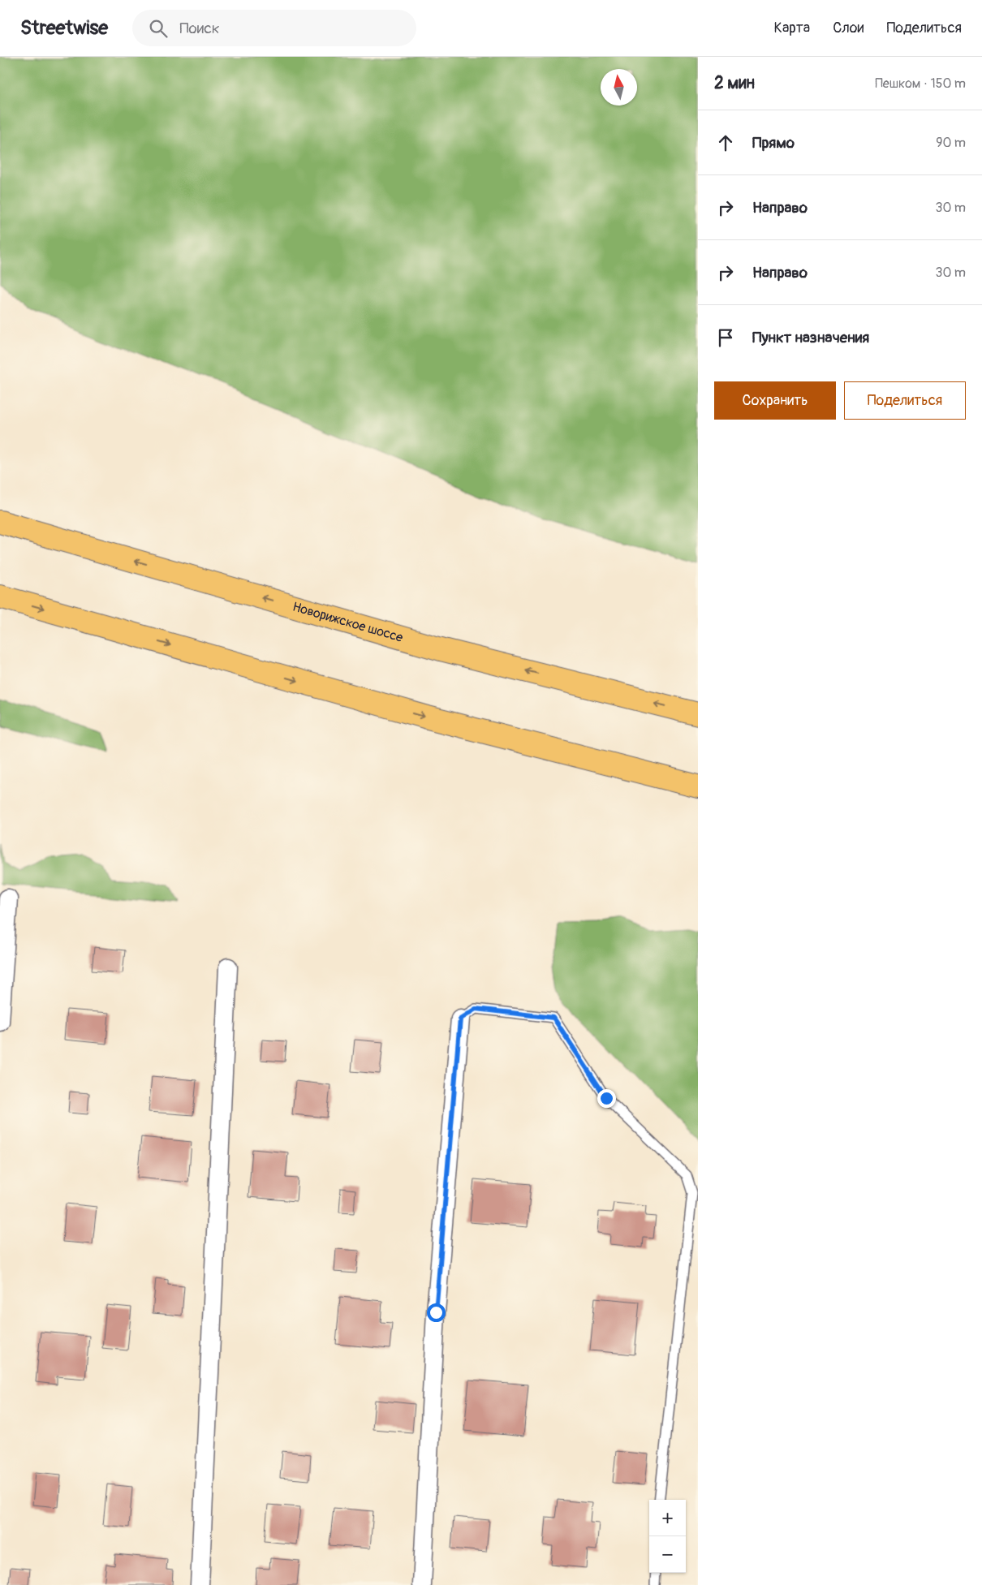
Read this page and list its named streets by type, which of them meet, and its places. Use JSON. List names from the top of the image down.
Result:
{
  "streets": {
    "highway": ["Новорижское шоссе"]
  },
  "north": "top",
  "page": {
    "header": "Streetwise",
    "search": "Поиск",
    "nav": ["Карта", "Слои", "Поделиться"],
    "heading": ["2 мин", "Пешком · 150 m"],
    "list": [
      ["Прямо", "90 m"],
      ["Направо", "30 m"],
      ["Направо", "30 m"],
      "Пункт назначения"
    ],
    "buttons": ["Сохранить", "Поделиться"],
    "map_buttons": ["+", "−"]
  }
}
